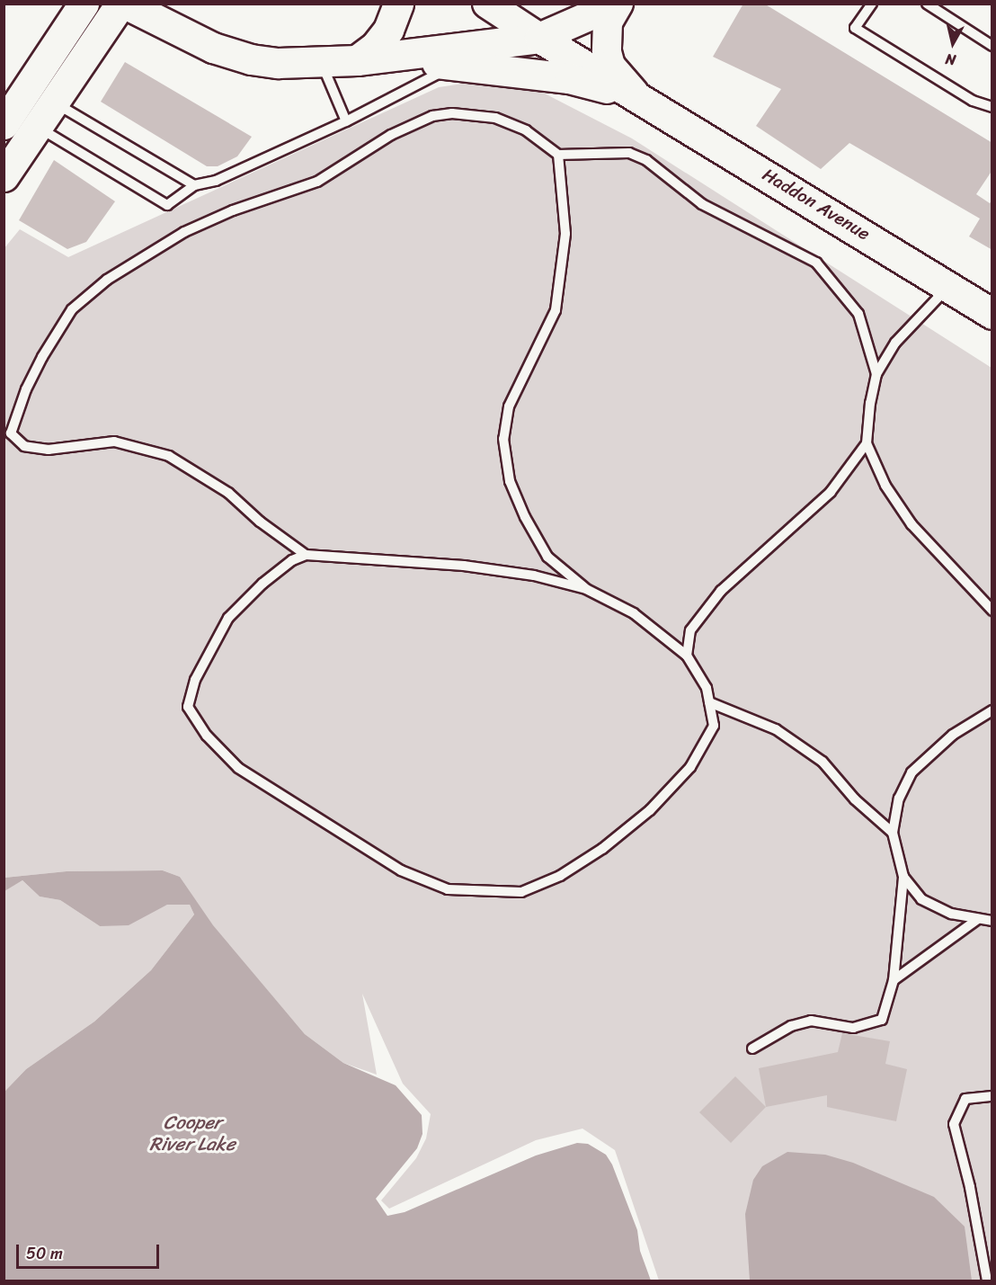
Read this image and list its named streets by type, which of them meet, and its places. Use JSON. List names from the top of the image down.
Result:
{
  "streets": {
    "main road": ["Haddon Avenue"]
  },
  "water": ["Cooper River Lake"],
  "scale_bar": "50 m",
  "north": "bottom"
}
